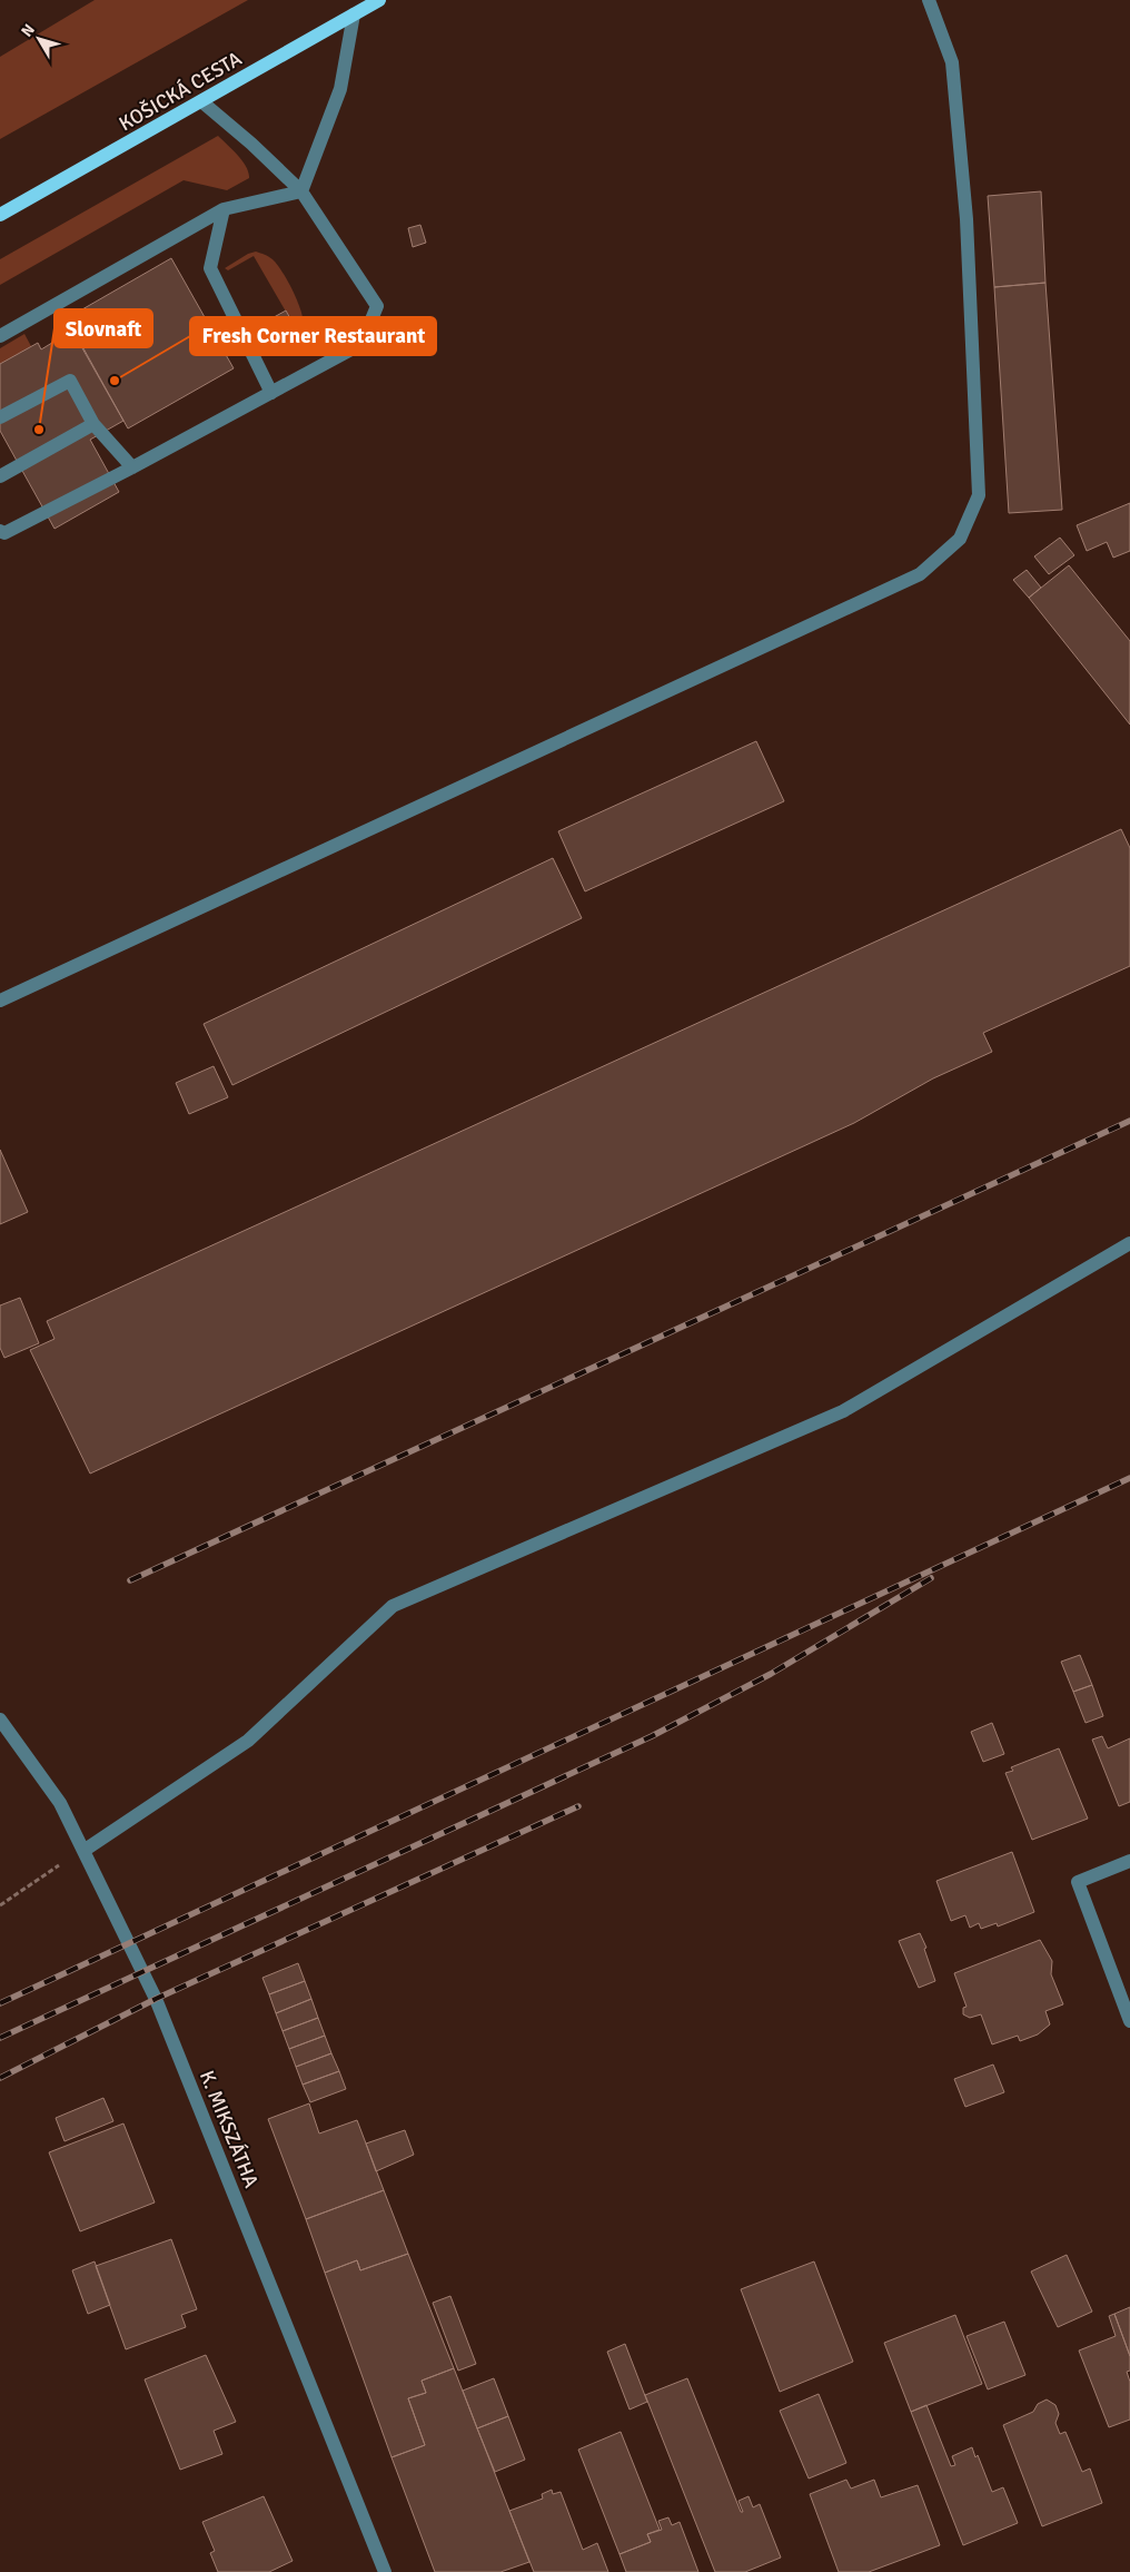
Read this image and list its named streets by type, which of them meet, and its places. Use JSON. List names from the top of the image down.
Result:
{
  "streets": {
    "main road": ["KOŠICKÁ CESTA"],
    "street": ["K. MIKSZÁTHA"]
  },
  "places": ["Fresh Corner Restaurant", "Slovnaft"],
  "north": "top left"
}
